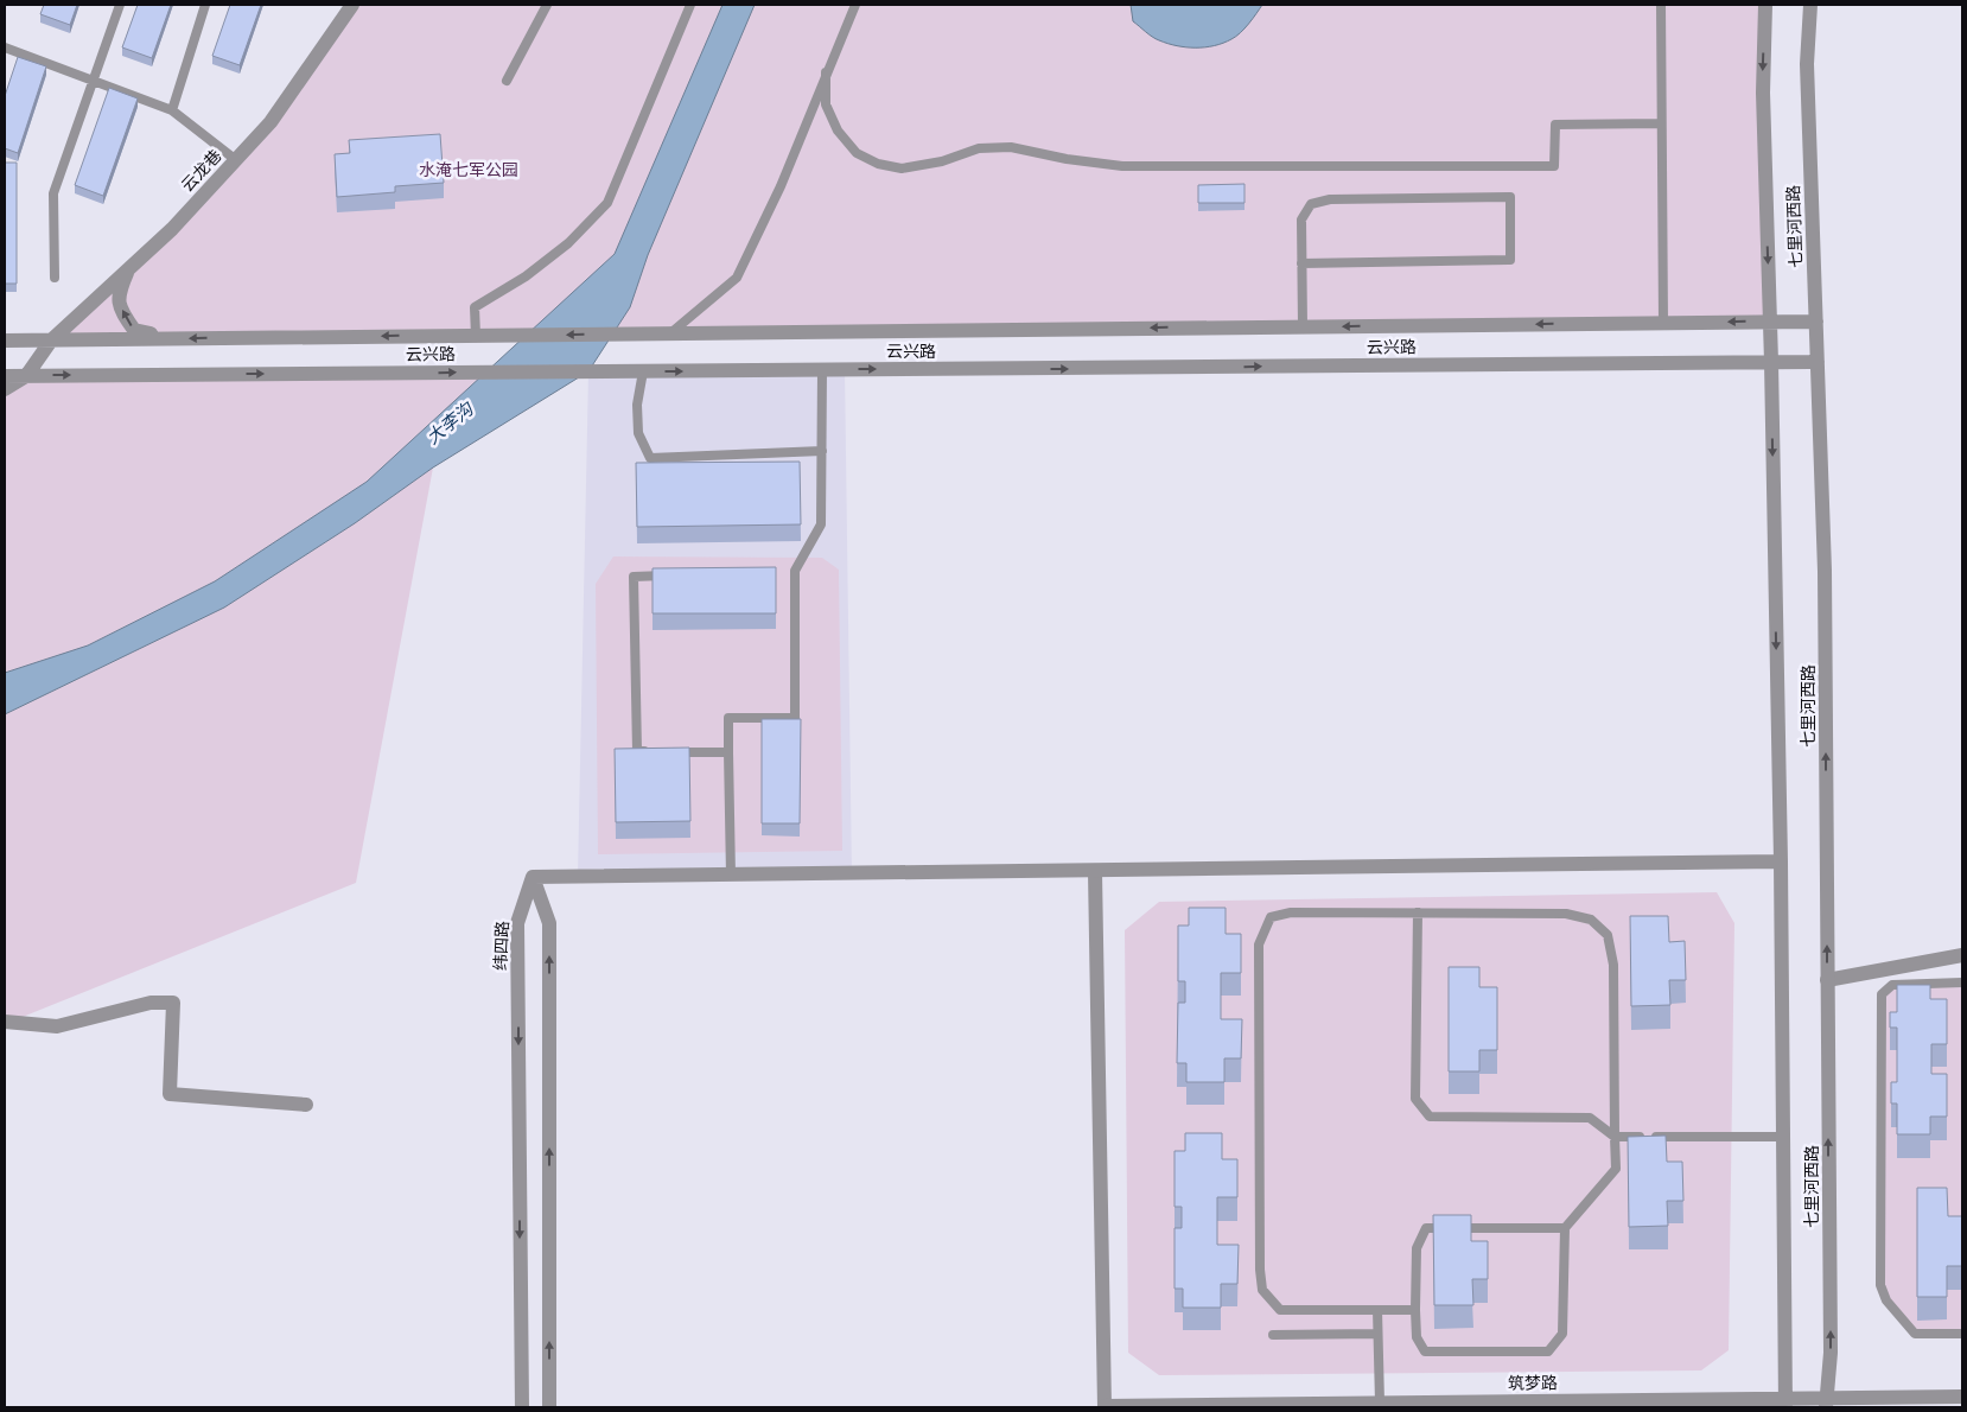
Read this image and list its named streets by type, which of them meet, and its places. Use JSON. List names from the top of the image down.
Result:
{
  "streets": {
    "street": [
      "云龙巷",
      "七里河西路",
      "云兴路",
      "纬四路",
      "筑梦路"
    ]
  },
  "crossings": [
    ["云龙巷", "云兴路"],
    ["七里河西路", "云兴路"],
    ["七里河西路", "筑梦路"]
  ],
  "water": ["大李沟"],
  "parks": ["水淹七军公园"]
}
